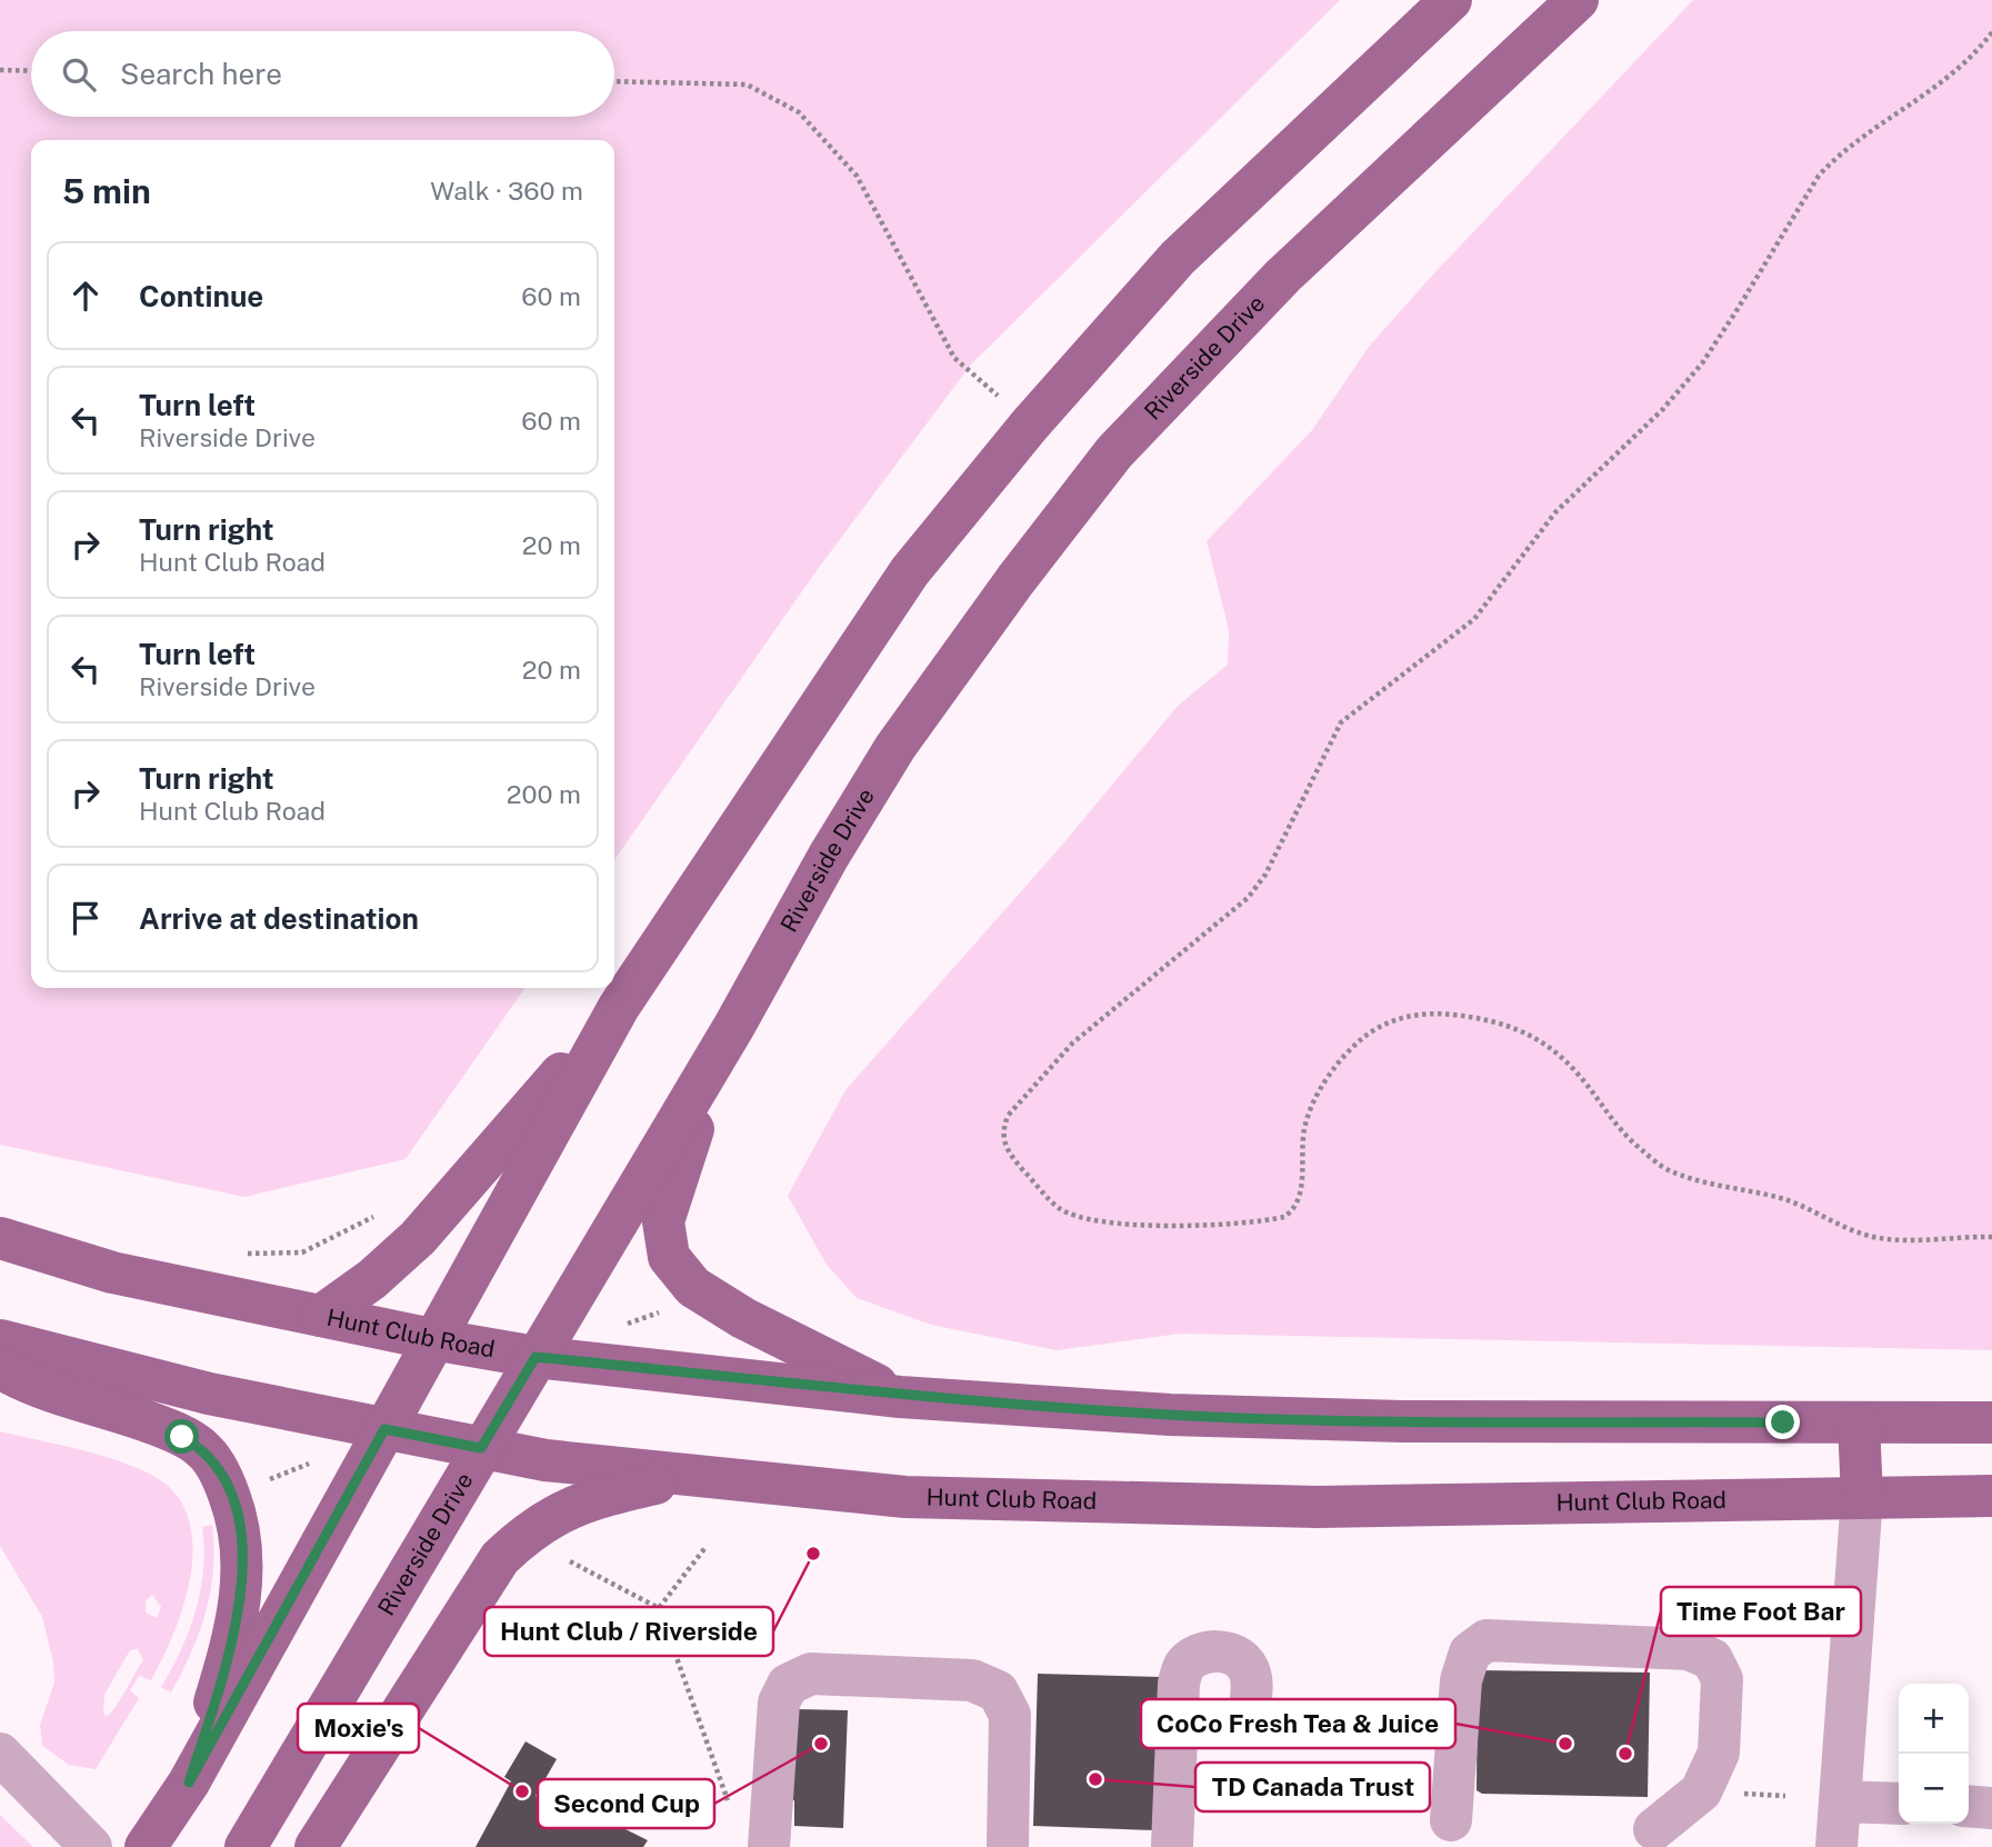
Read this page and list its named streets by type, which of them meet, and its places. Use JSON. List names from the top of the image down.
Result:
{
  "streets": {
    "main road": ["Riverside Drive", "Hunt Club Road"]
  },
  "crossings": [
    ["Riverside Drive", "Hunt Club Road"]
  ],
  "places": [
    "Hunt Club / Riverside",
    "Second Cup",
    "CoCo Fresh Tea & Juice",
    "Time Foot Bar",
    "TD Canada Trust",
    "Moxie's"
  ],
  "page": {
    "search": "Search here",
    "heading": ["5 min", "Walk · 360 m"],
    "list": [
      ["Continue", "60 m"],
      ["Turn left", "Riverside Drive", "60 m"],
      ["Turn right", "Hunt Club Road", "20 m"],
      ["Turn left", "Riverside Drive", "20 m"],
      ["Turn right", "Hunt Club Road", "200 m"],
      "Arrive at destination"
    ],
    "map_buttons": ["+", "−"]
  }
}
